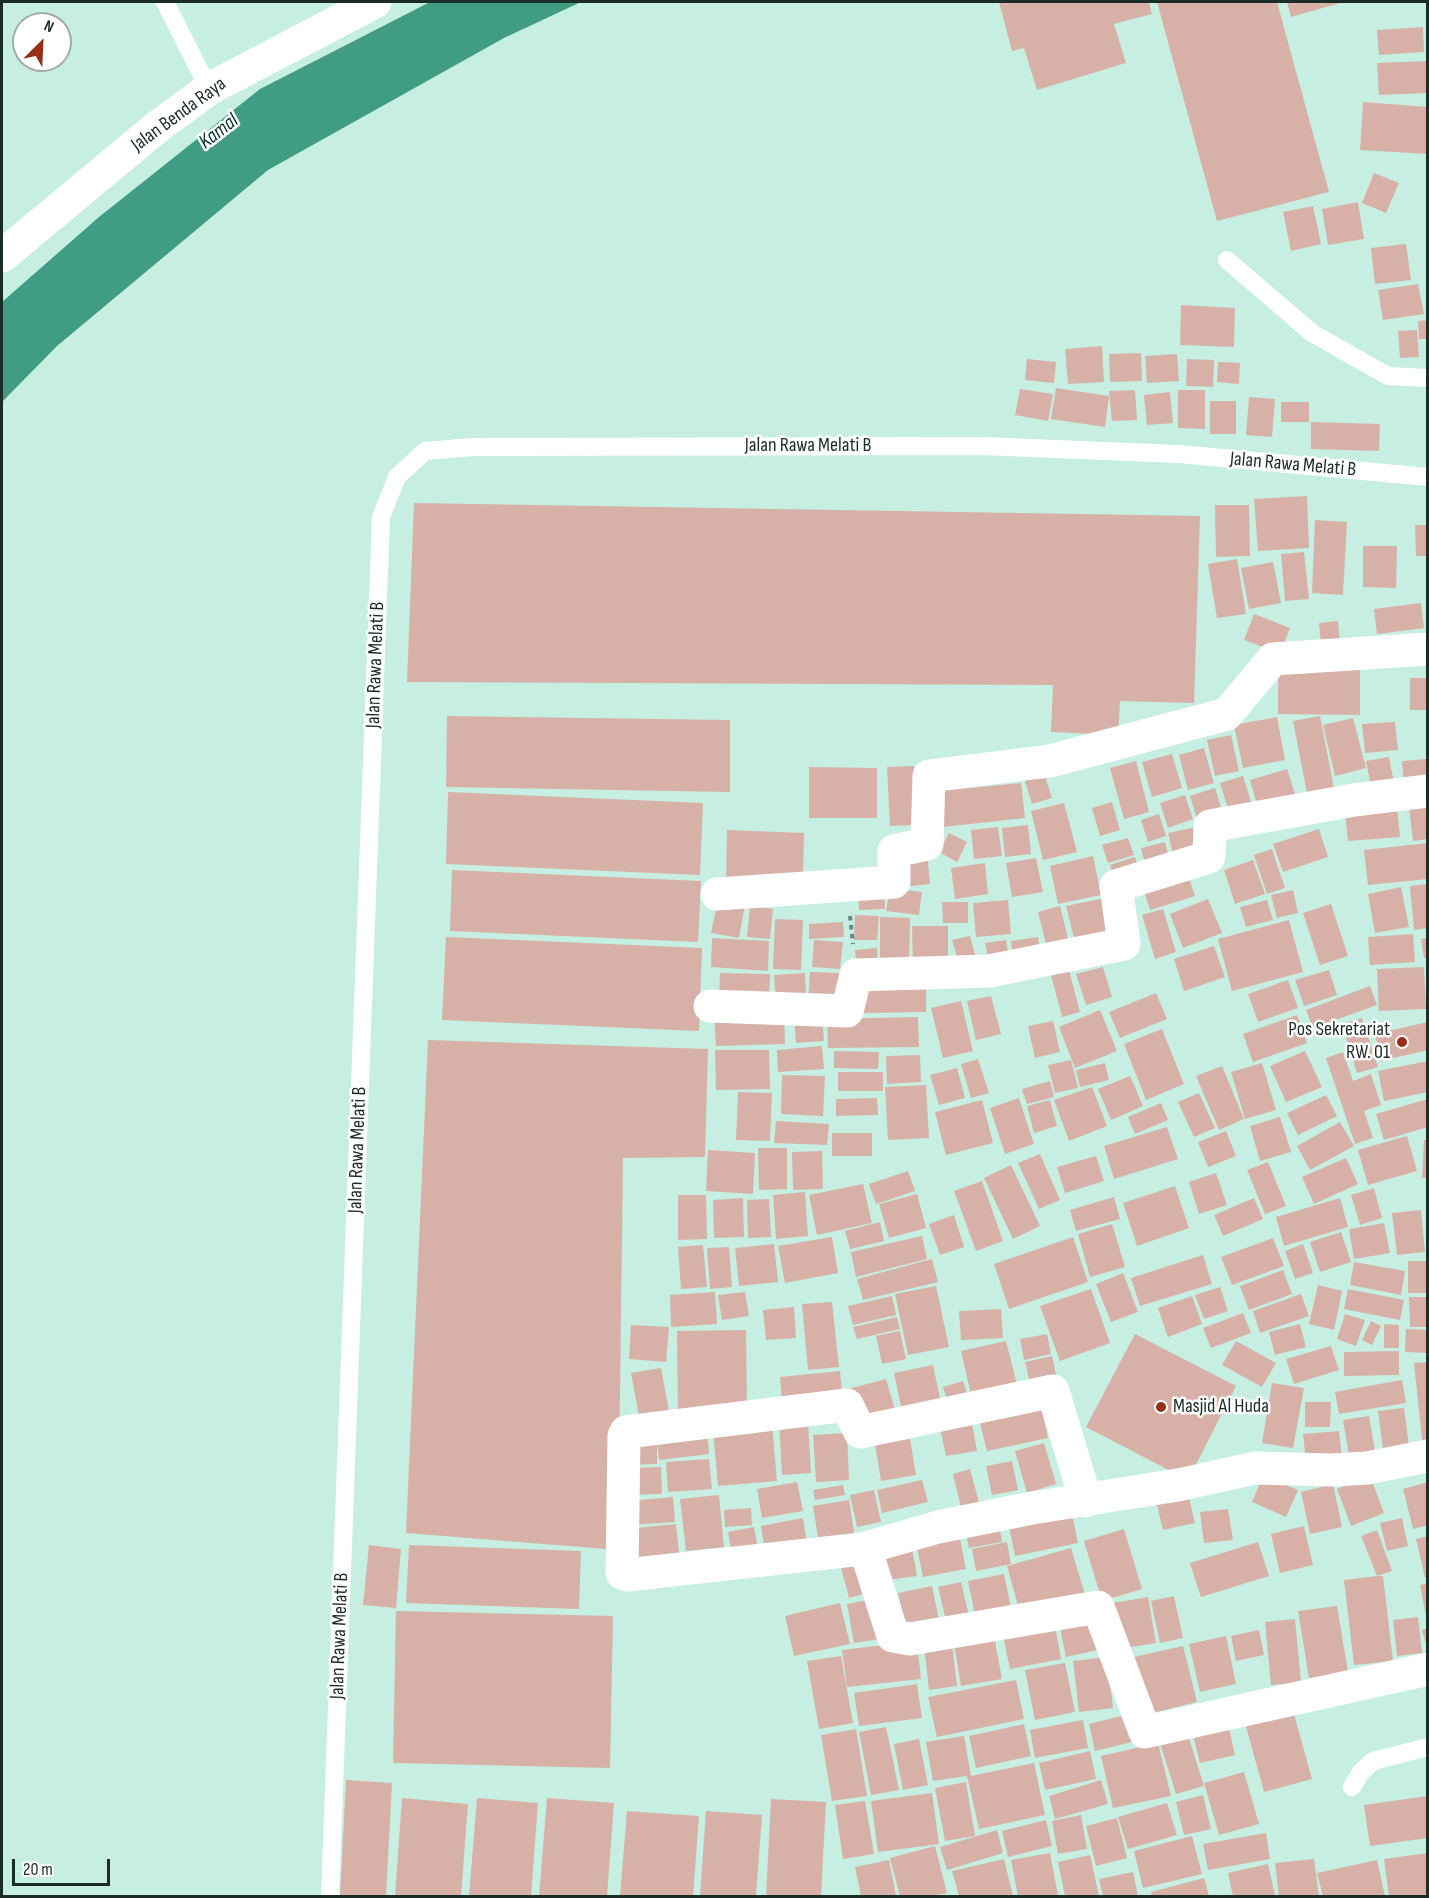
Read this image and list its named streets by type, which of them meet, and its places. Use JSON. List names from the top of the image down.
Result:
{
  "streets": {
    "street": ["Jalan Benda Raya"],
    "lane": ["Jalan Rawa Melati B"]
  },
  "water": ["Kamal"],
  "places": ["Pos Sekretariat RW. 01", "Masjid Al Huda"],
  "scale_bar": "20 m",
  "north": "top right"
}
